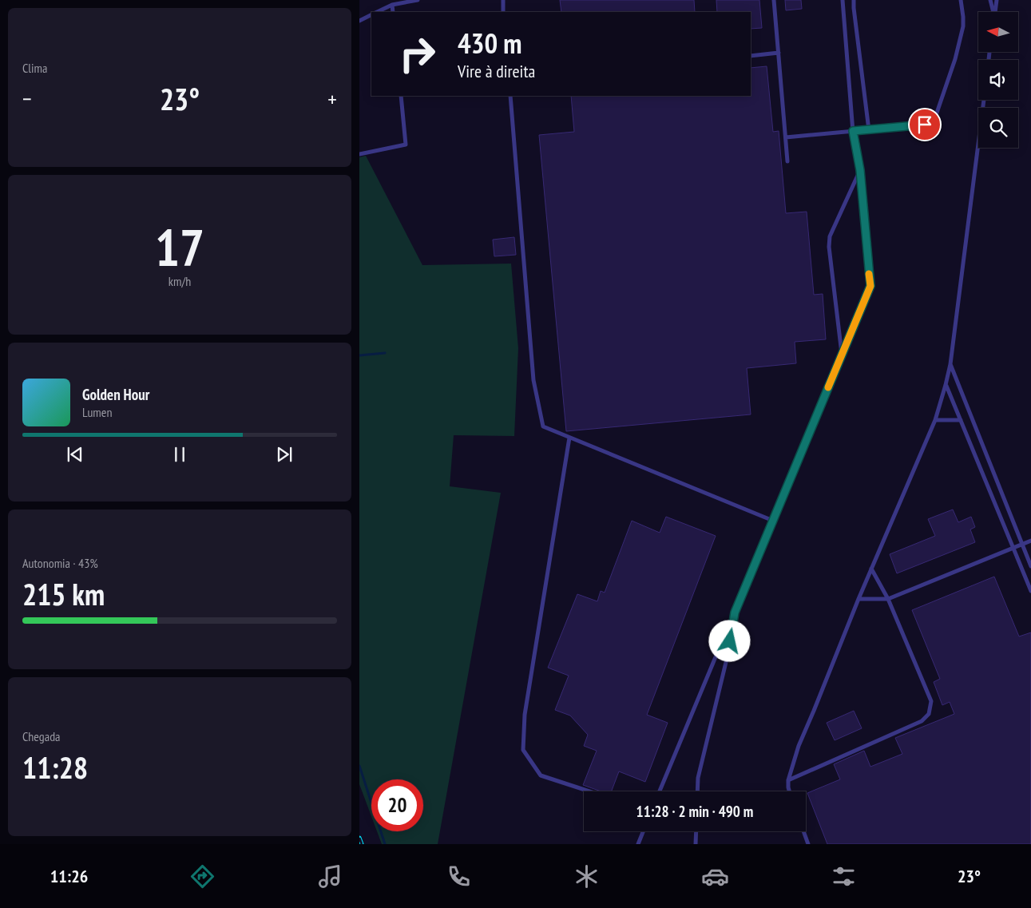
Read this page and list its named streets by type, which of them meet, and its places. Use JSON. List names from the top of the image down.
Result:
{
  "north": "left",
  "page": {
    "tile": [
      "Clima",
      ["17", "km/h"],
      ["Autonomia · 43%", "215 km"],
      ["Chegada", "11:28"]
    ],
    "turn": ["430 m", "Vire à direita"],
    "heat": ["−", "23°", "+"],
    "song": ["Golden Hour", "Lumen"],
    "limit": "20",
    "trip": "11:28 · 2 min · 490 m",
    "tabs": ["11:26", "23°"]
  }
}
